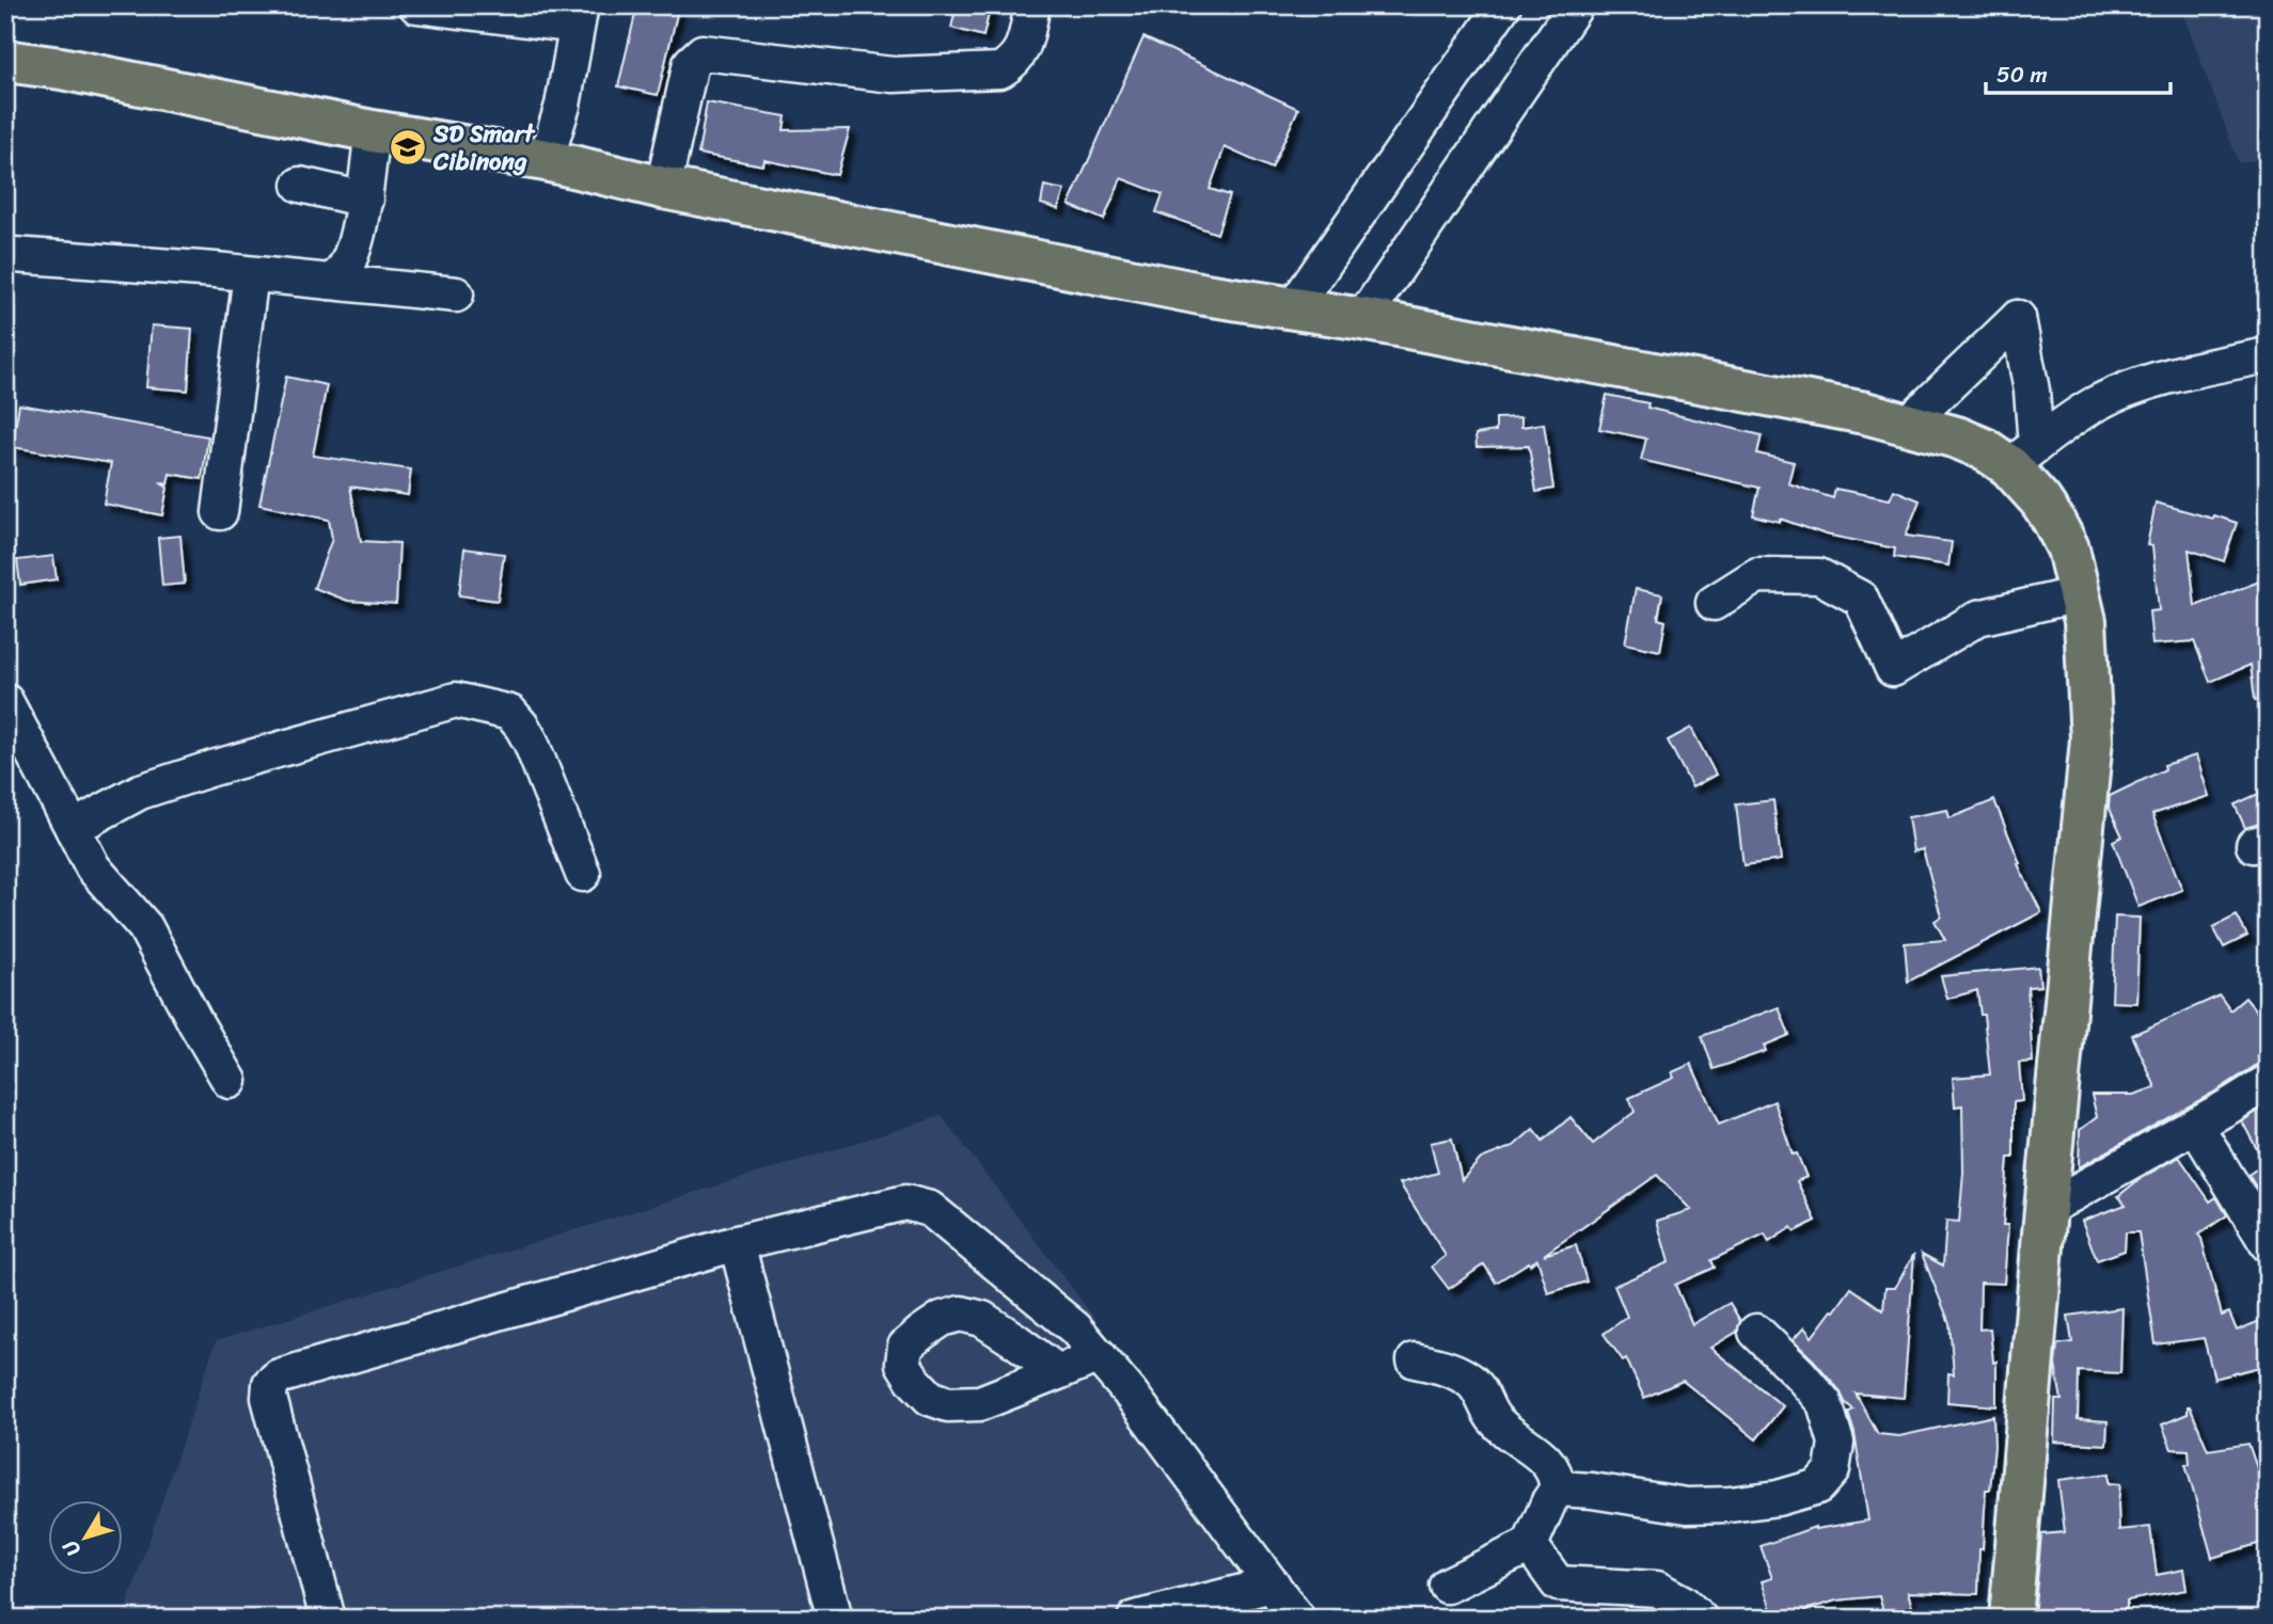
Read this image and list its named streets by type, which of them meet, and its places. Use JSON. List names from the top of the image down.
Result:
{
  "places": {
    "school or university": ["SD Smart Cibinong"]
  },
  "scale_bar": "50 m",
  "north": "bottom left"
}
